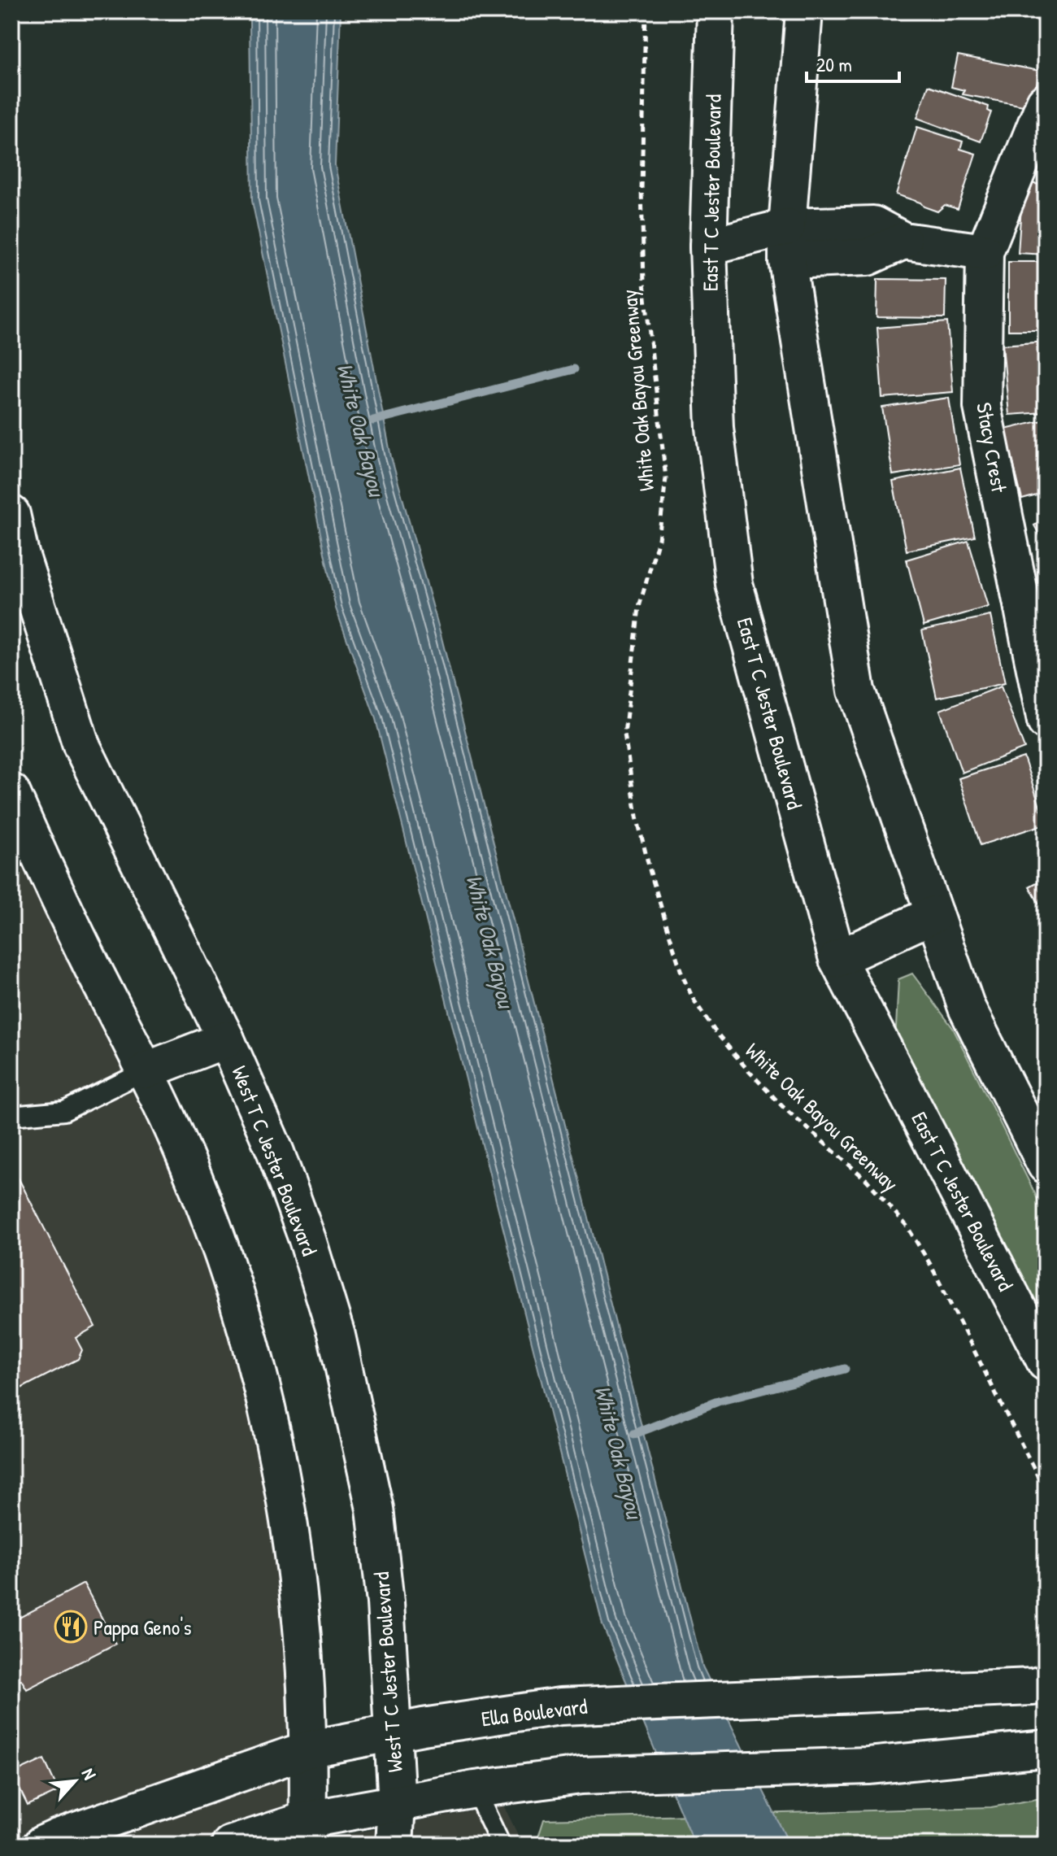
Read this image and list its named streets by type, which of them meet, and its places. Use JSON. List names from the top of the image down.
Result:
{
  "streets": {
    "main road": [
      "East T C Jester Boulevard",
      "Stacy Crest",
      "West T C Jester Boulevard",
      "Ella Boulevard"
    ],
    "path": ["White Oak Bayou Greenway"]
  },
  "crossings": [
    ["West T C Jester Boulevard", "Ella Boulevard"]
  ],
  "water": ["White Oak Bayou"],
  "places": {
    "restaurant": ["Pappa Geno's"]
  },
  "scale_bar": "20 m",
  "north": "top right"
}
